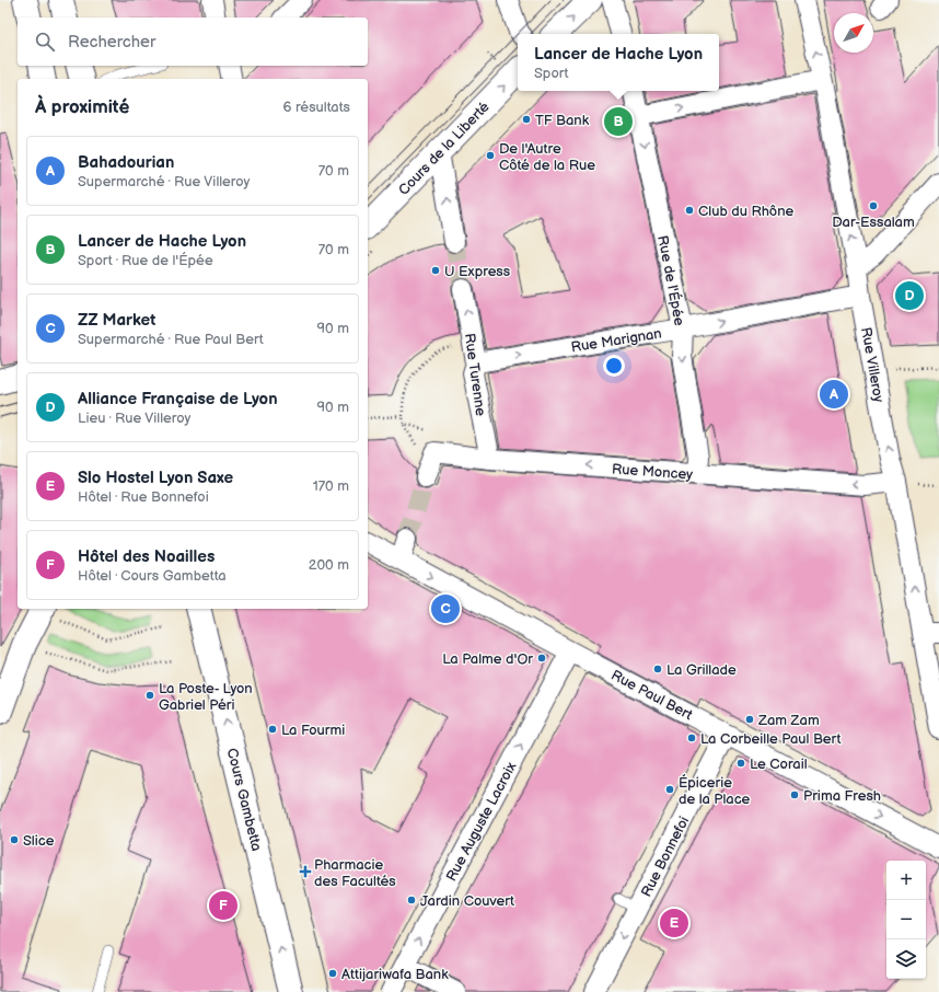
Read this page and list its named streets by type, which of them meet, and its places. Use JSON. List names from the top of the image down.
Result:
{
  "streets": {
    "main road": ["Cours de la Liberté", "Cours Gambetta"],
    "street": [
      "Rue de l'Épée",
      "Rue Marignan",
      "Rue Villeroy",
      "Rue Turenne",
      "Rue Moncey",
      "Rue Paul Bert",
      "Rue Auguste Lacroix",
      "Rue Bonnefoi"
    ]
  },
  "crossings": [
    ["Rue de l'Épée", "Rue Marignan"],
    ["Rue de l'Épée", "Rue Moncey"],
    ["Rue Marignan", "Rue Villeroy"],
    ["Rue Marignan", "Rue Turenne"],
    ["Rue Villeroy", "Rue Moncey"],
    ["Rue Turenne", "Rue Moncey"],
    ["Rue Paul Bert", "Rue Auguste Lacroix"],
    ["Rue Paul Bert", "Rue Bonnefoi"]
  ],
  "one_way": [
    "Cours de la Liberté",
    "Rue de l'Épée",
    "Rue Marignan",
    "Rue Villeroy",
    "Rue Turenne",
    "Rue Moncey",
    "Rue Paul Bert",
    "Cours Gambetta",
    "Rue Auguste Lacroix"
  ],
  "places": {
    "other": [
      "TF Bank",
      "De l'Autre Côté de la Rue",
      "Dar-Essalam",
      "Club du Rhône",
      "U Express",
      "La Palme d'Or",
      "La Grillade",
      "La Poste- Lyon Gabriel Péri",
      "Zam Zam",
      "La Fourmi",
      "La Corbeille Paul Bert",
      "Le Corail",
      "Épicerie de la Place",
      "Prima Fresh",
      "Slice",
      "Jardin Couvert",
      "Attijariwafa Bank"
    ],
    "health": ["Pharmacie des Facultés"]
  },
  "north": "top right",
  "page": {
    "search": "Rechercher",
    "popup": ["Lancer de Hache Lyon", "Sport"],
    "heading": ["À proximité", "6 résultats"],
    "pins": [
      "B",
      "D",
      "A",
      "C",
      "F",
      "E"
    ],
    "list": [
      {
        "mark": "A",
        "name": "Bahadourian",
        "note": "Supermarché · Rue Villeroy",
        "value": "70 m"
      },
      {
        "mark": "B",
        "name": "Lancer de Hache Lyon",
        "note": "Sport · Rue de l'Épée",
        "value": "70 m"
      },
      {
        "mark": "C",
        "name": "ZZ Market",
        "note": "Supermarché · Rue Paul Bert",
        "value": "90 m"
      },
      {
        "mark": "D",
        "name": "Alliance Française de Lyon",
        "note": "Lieu · Rue Villeroy",
        "value": "90 m"
      },
      {
        "mark": "E",
        "name": "Slo Hostel Lyon Saxe",
        "note": "Hôtel · Rue Bonnefoi",
        "value": "170 m"
      },
      {
        "mark": "F",
        "name": "Hôtel des Noailles",
        "note": "Hôtel · Cours Gambetta",
        "value": "200 m"
      }
    ],
    "map_buttons": ["+", "−"]
  }
}
